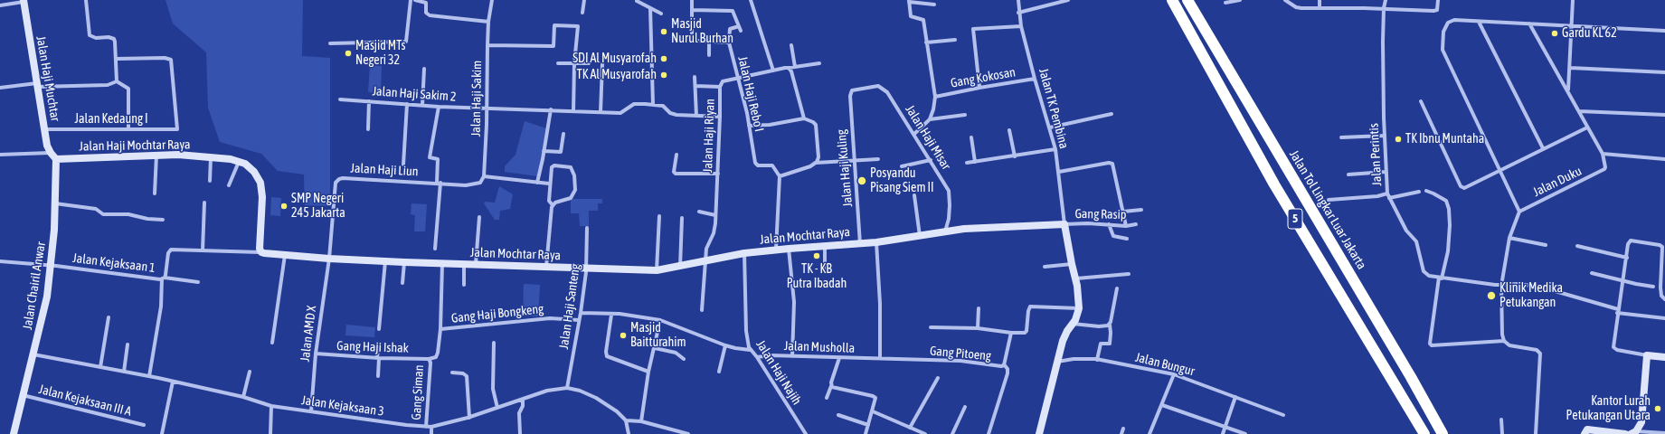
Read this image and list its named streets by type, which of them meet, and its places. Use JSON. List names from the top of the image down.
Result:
{
  "streets": {
    "highway": ["Jalan Tol Lingkar Luar Jakarta", "5"],
    "street": [
      "Gang Kokosan",
      "Jalan Haji Muchtar",
      "Jalan Haji Sakim 2",
      "Jalan Haji Rebo I",
      "Jalan Haji Sakim",
      "Jalan TK Pembina",
      "Jalan Kedaung I",
      "Jalan Haji Riyan",
      "Jalan Haji Misar",
      "Jalan Haji Mochtar Raya",
      "Jalan Perintis",
      "Jalan Haji Kuling",
      "Jalan Haji Liun",
      "Jalan Duku",
      "Gang Rasip",
      "Jalan Mochtar Raya",
      "Jalan Kejaksaan 1",
      "Jalan Chairil Anwar",
      "Jalan Haji Santeng",
      "Gang Haji Bongkeng",
      "Jalan AMD X",
      "Gang Haji Ishak",
      "Jalan Musholla",
      "Gang Pitoeng",
      "Jalan Bungur",
      "Jalan Haji Najih",
      "Gang Siman",
      "Jalan Kejaksaan III A",
      "Jalan Kejaksaan 3"
    ]
  },
  "crossings": [
    ["Gang Kokosan", "Jalan TK Pembina"],
    ["Jalan Haji Muchtar", "Jalan Kedaung I"],
    ["Jalan Haji Muchtar", "Jalan Haji Mochtar Raya"],
    ["Jalan Haji Muchtar", "Jalan Chairil Anwar"],
    ["Jalan Haji Sakim 2", "Jalan Haji Sakim"],
    ["Jalan Haji Sakim 2", "Jalan Haji Riyan"],
    ["Jalan Haji Rebo I", "Jalan Haji Riyan"],
    ["Jalan Haji Sakim", "Jalan Haji Liun"],
    ["Jalan TK Pembina", "Gang Rasip"],
    ["Jalan TK Pembina", "Jalan Mochtar Raya"],
    ["Jalan Haji Riyan", "Jalan Mochtar Raya"],
    ["Jalan Haji Misar", "Jalan Haji Kuling"],
    ["Jalan Haji Misar", "Jalan Mochtar Raya"],
    ["Jalan Haji Mochtar Raya", "Jalan Kejaksaan 1"],
    ["Jalan Haji Mochtar Raya", "Jalan Chairil Anwar"],
    ["Jalan Haji Kuling", "Jalan Mochtar Raya"],
    ["Jalan Haji Liun", "Jalan Mochtar Raya"],
    ["Jalan Haji Liun", "Jalan AMD X"],
    ["Gang Rasip", "Jalan Mochtar Raya"],
    ["Jalan Mochtar Raya", "Jalan Haji Santeng"],
    ["Jalan Mochtar Raya", "Jalan AMD X"],
    ["Jalan Mochtar Raya", "Jalan Haji Najih"],
    ["Jalan Kejaksaan 1", "Jalan Chairil Anwar"],
    ["Jalan Chairil Anwar", "Jalan Kejaksaan III A"],
    ["Jalan Chairil Anwar", "Jalan Kejaksaan 3"],
    ["Jalan Haji Santeng", "Gang Haji Bongkeng"],
    ["Jalan Haji Santeng", "Jalan Kejaksaan 3"],
    ["Jalan AMD X", "Gang Haji Ishak"],
    ["Jalan AMD X", "Jalan Kejaksaan 3"],
    ["Gang Haji Ishak", "Gang Siman"],
    ["Jalan Musholla", "Gang Pitoeng"],
    ["Jalan Musholla", "Jalan Haji Najih"],
    ["Gang Siman", "Jalan Kejaksaan 3"]
  ],
  "places": [
    "Masjid Nurul Burhan",
    "Gardu KL 62",
    "Masjid MTs Negeri 32",
    "SDI Al Musyarofah",
    "TK Al Musyarofah",
    "TK Ibnu Muntaha",
    "Posyandu Pisang Siem II",
    "SMP Negeri 245 Jakarta",
    "TK - KB Putra Ibadah",
    "Klinik Medika Petukangan",
    "Masjid Baitturahim",
    "Kantor Lurah Petukangan Utara"
  ]
}
